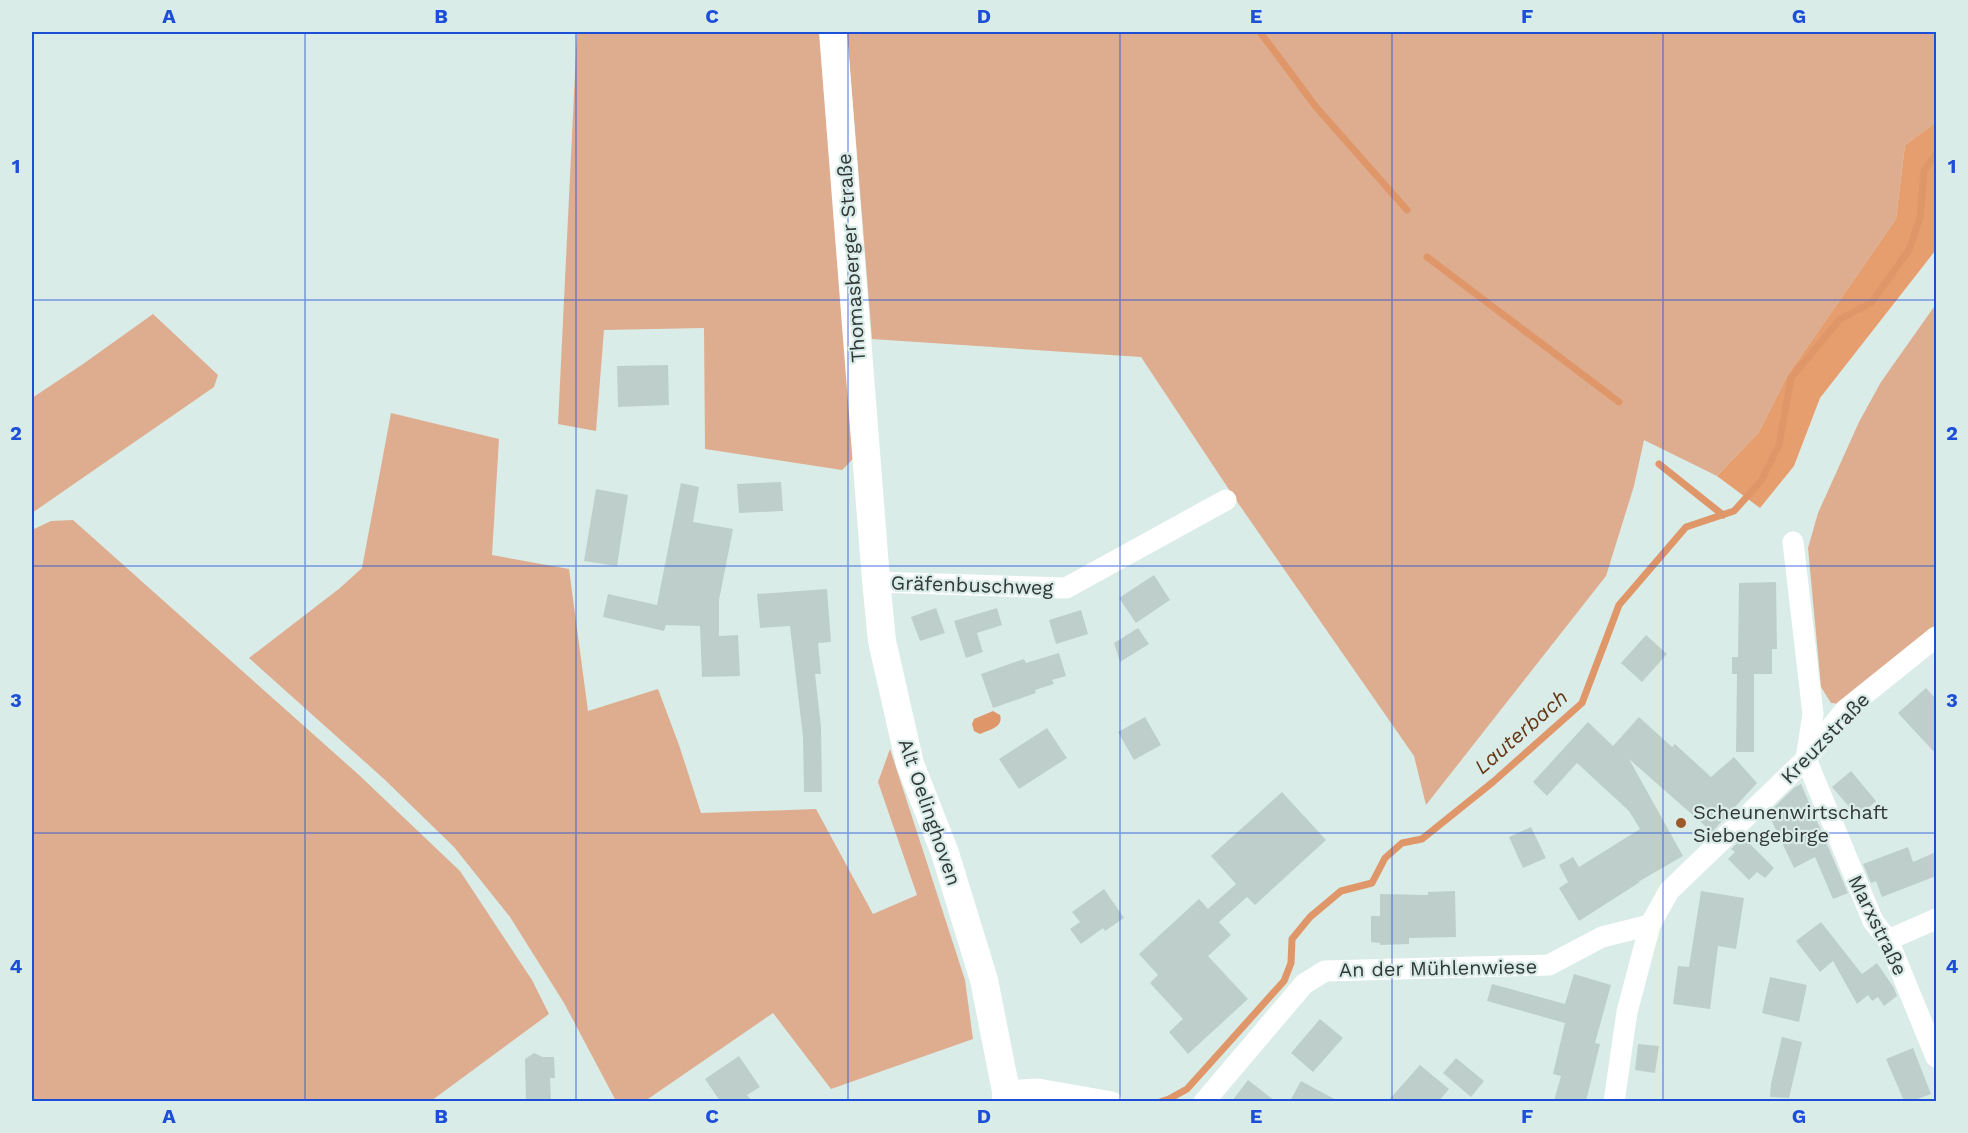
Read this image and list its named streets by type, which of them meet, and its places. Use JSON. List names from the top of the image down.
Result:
{
  "streets": {
    "main road": ["Thomasberger Straße", "Alt Oelinghoven"],
    "street": [
      "Gräfenbuschweg",
      "Kreuzstraße",
      "Marxstraße",
      "An der Mühlenwiese"
    ]
  },
  "crossings": [
    ["Thomasberger Straße", "Alt Oelinghoven"],
    ["Gräfenbuschweg", "Alt Oelinghoven"],
    ["Kreuzstraße", "Marxstraße"],
    ["Kreuzstraße", "An der Mühlenwiese"]
  ],
  "water": ["Lauterbach"],
  "places": ["Scheunenwirtschaft Siebengebirge"],
  "grid": {
    "columns": [
      "A",
      "B",
      "C",
      "D",
      "E",
      "F",
      "G"
    ],
    "rows": [
      "1",
      "2",
      "3",
      "4"
    ]
  }
}
